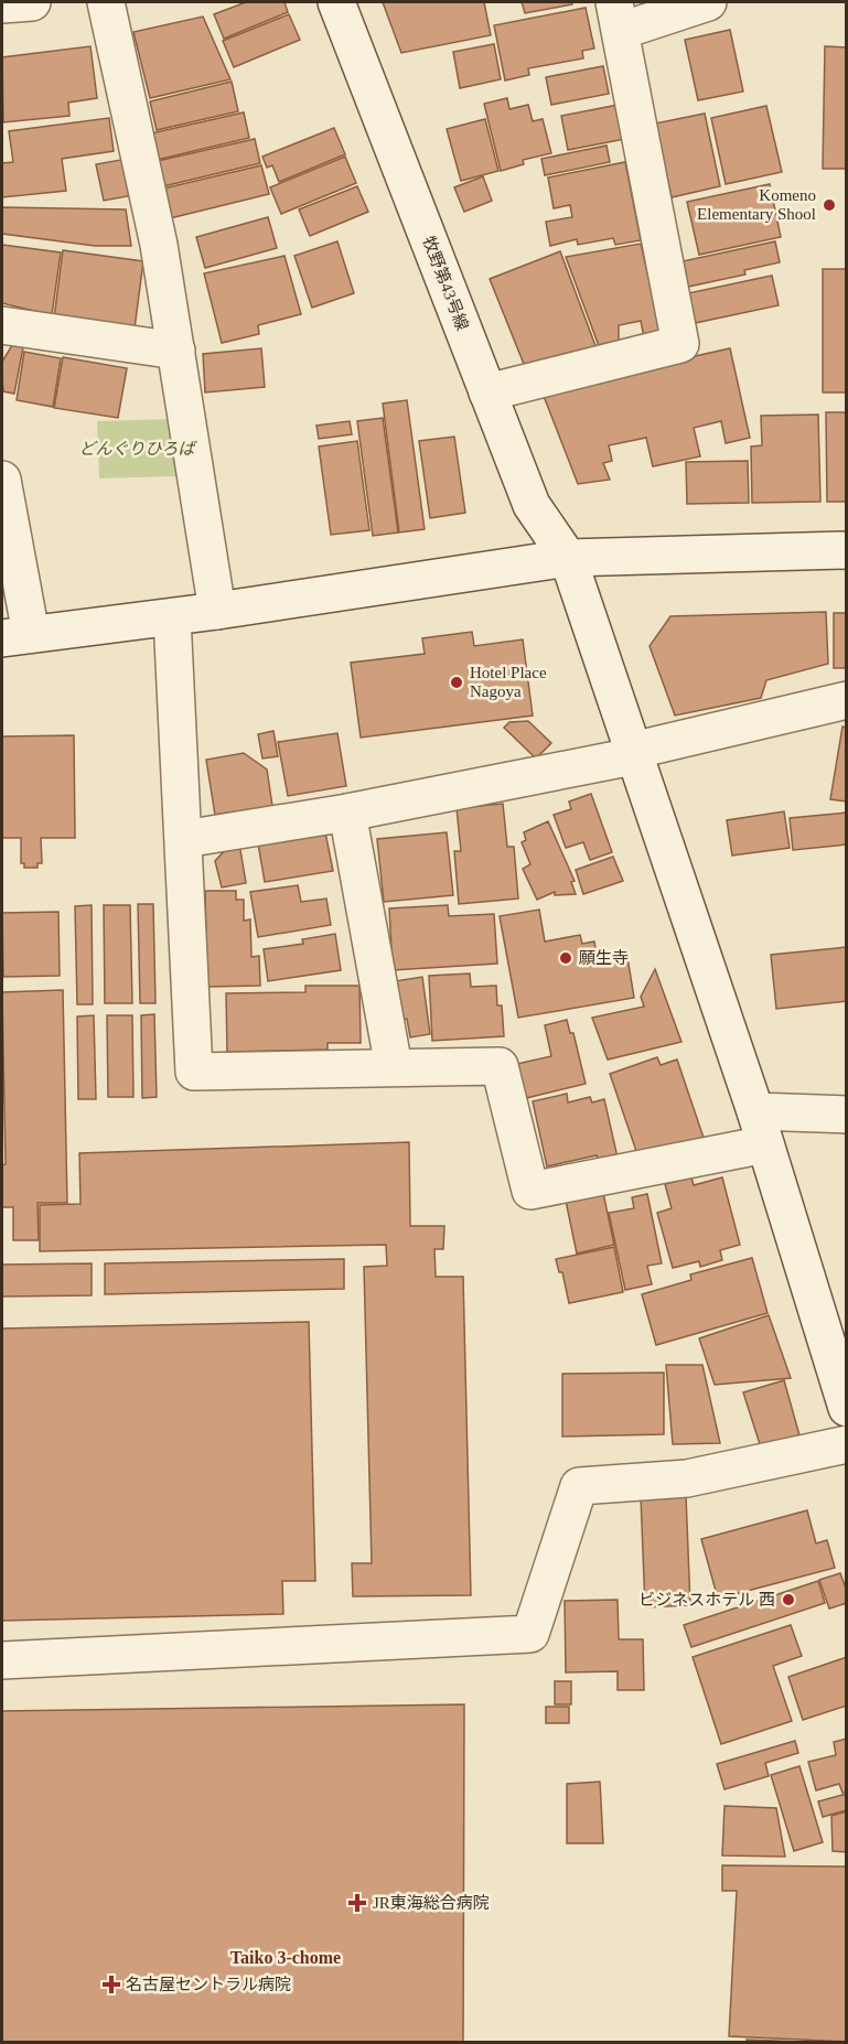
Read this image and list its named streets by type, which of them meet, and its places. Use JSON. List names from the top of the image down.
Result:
{
  "streets": {
    "street": ["牧野第43号線"]
  },
  "districts": ["Taiko 3-chome"],
  "parks": ["どんぐりひろば"],
  "places": {
    "other": [
      "Komeno Elementary Shool",
      "Hotel Place Nagoya",
      "願生寺",
      "ビジネスホテル 西"
    ],
    "health": ["JR東海総合病院", "名古屋セントラル病院"]
  }
}
